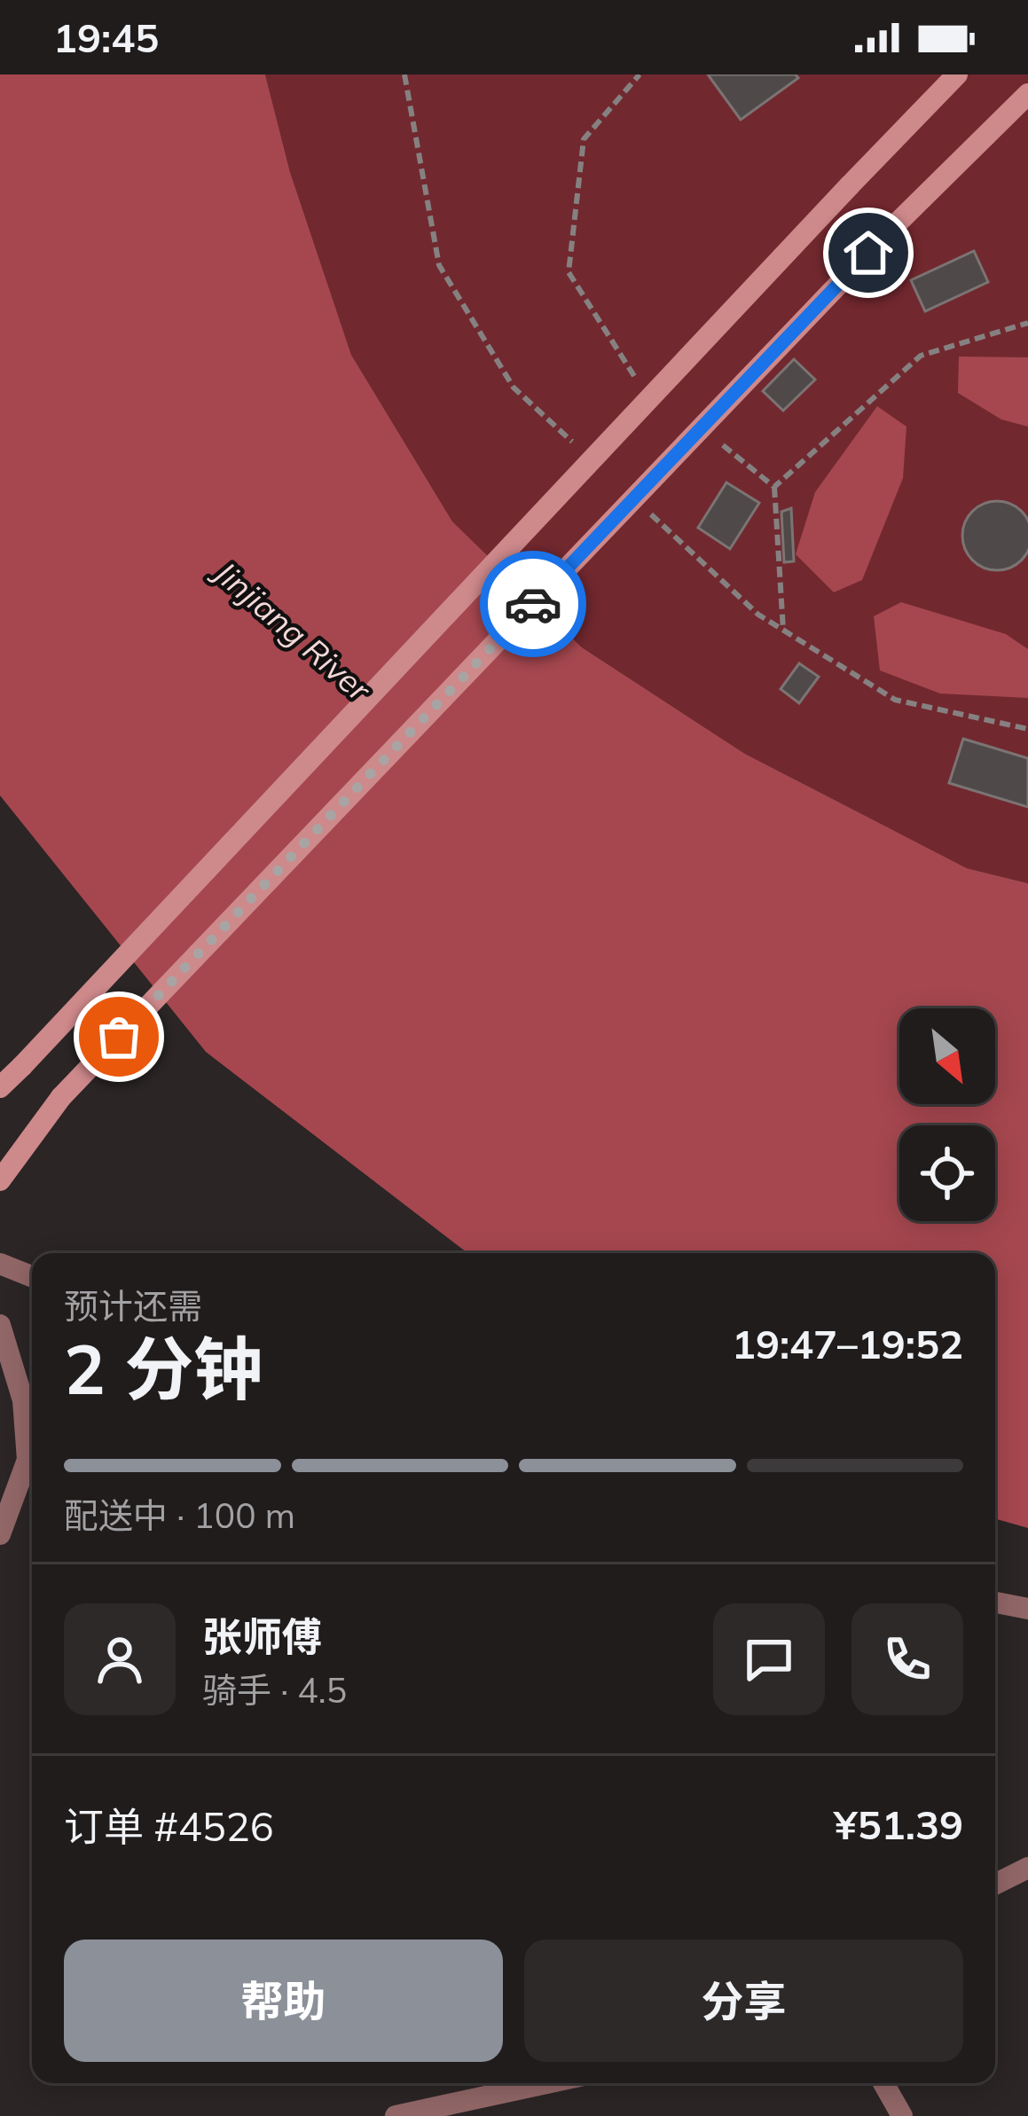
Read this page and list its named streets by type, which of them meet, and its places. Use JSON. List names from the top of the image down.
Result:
{
  "water": ["Jinjiang River"],
  "north": "bottom right",
  "page": {
    "status": "19:45",
    "heading": ["2 分钟", "预计还需", "19:47–19:52"],
    "panel": [
      "张师傅",
      "骑手 · 4.5",
      "订单 #4526",
      "¥51.39"
    ],
    "bar": "配送中 · 100 m",
    "buttons": ["帮助", "分享"]
  }
}
